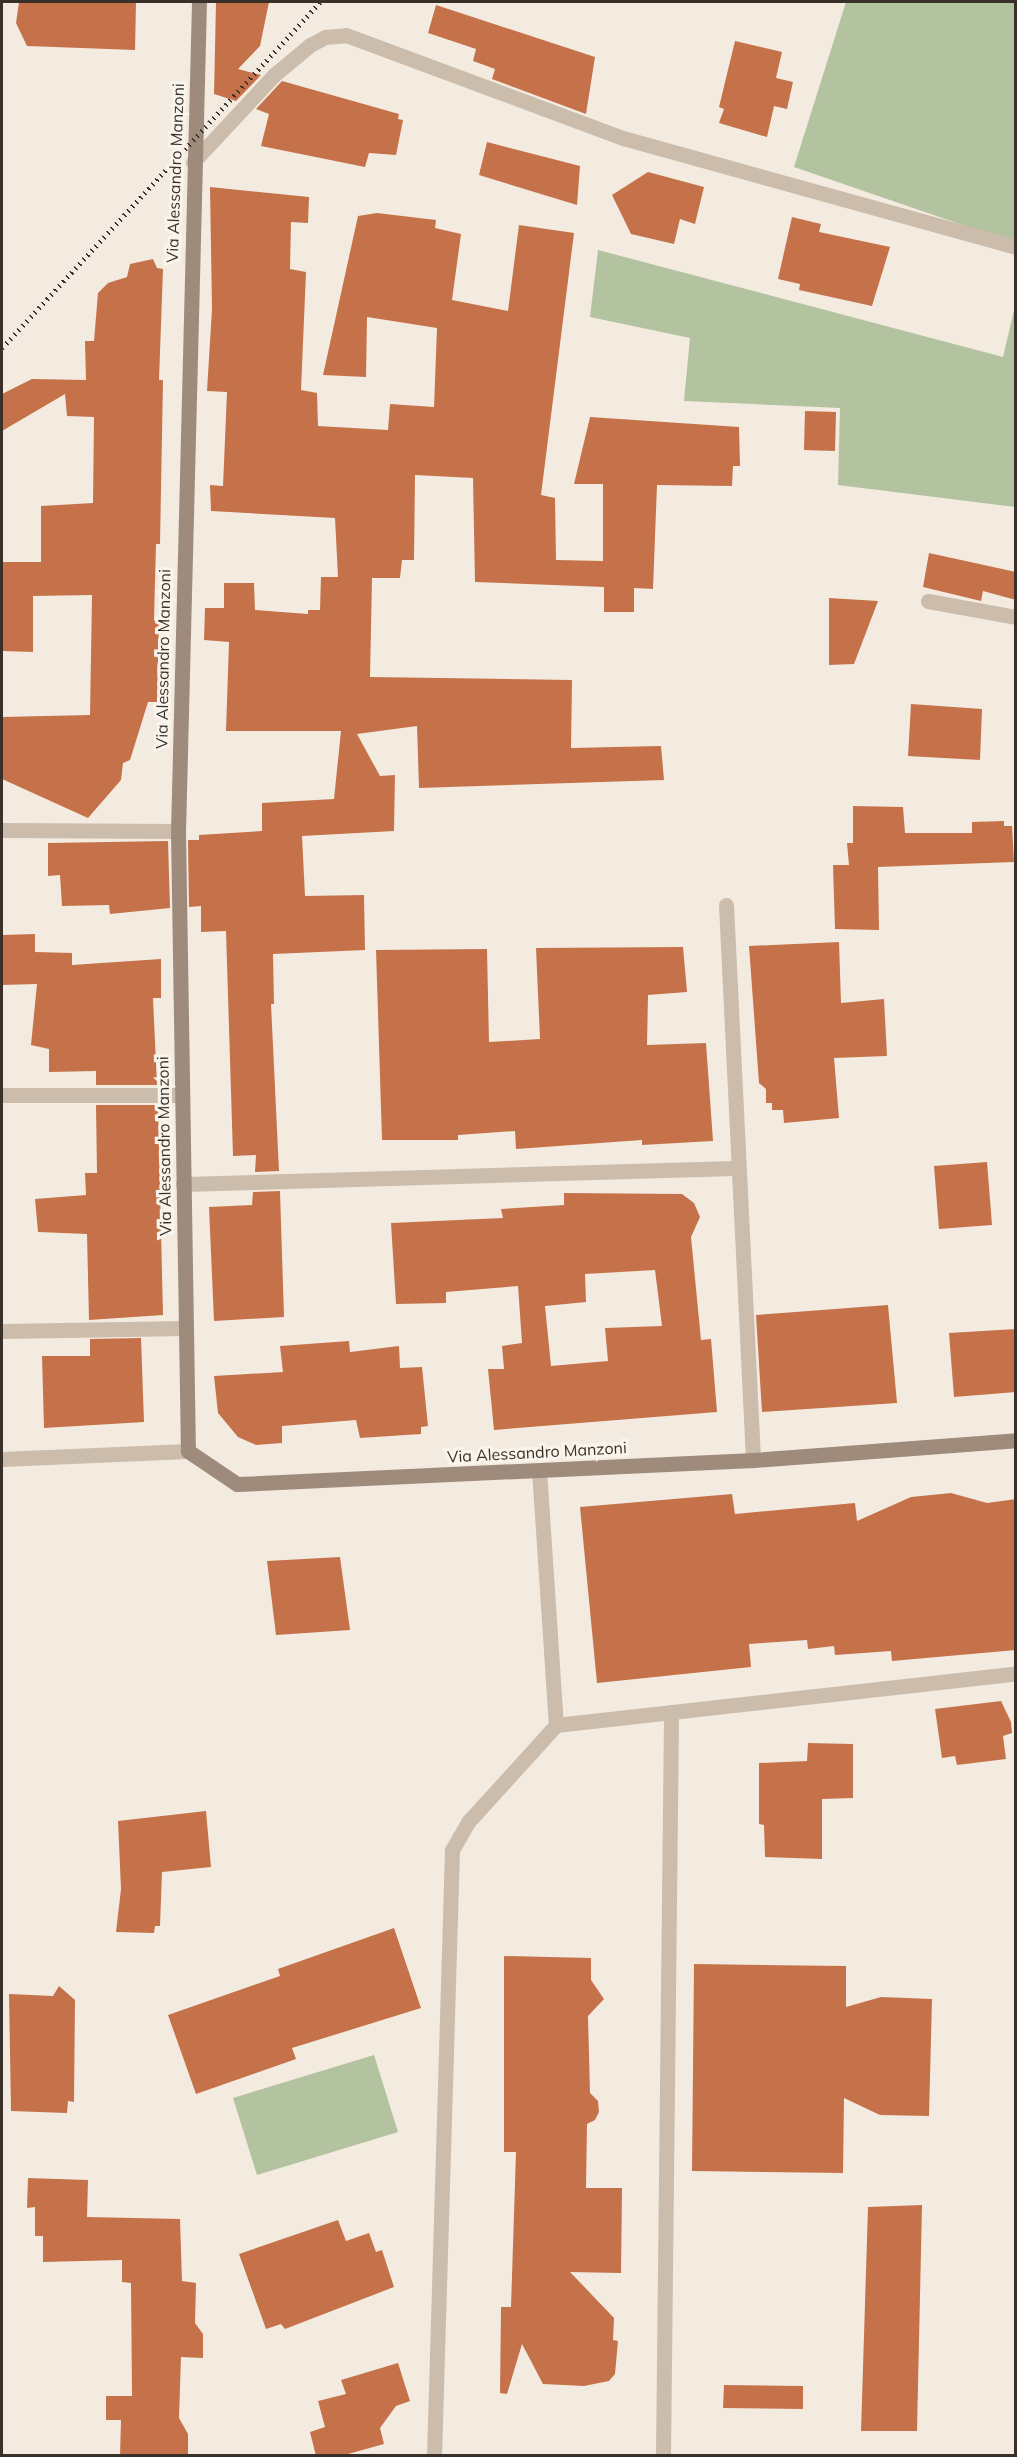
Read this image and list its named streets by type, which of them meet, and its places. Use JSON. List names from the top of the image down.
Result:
{
  "streets": {
    "main road": ["Via Alessandro Manzoni"]
  }
}
